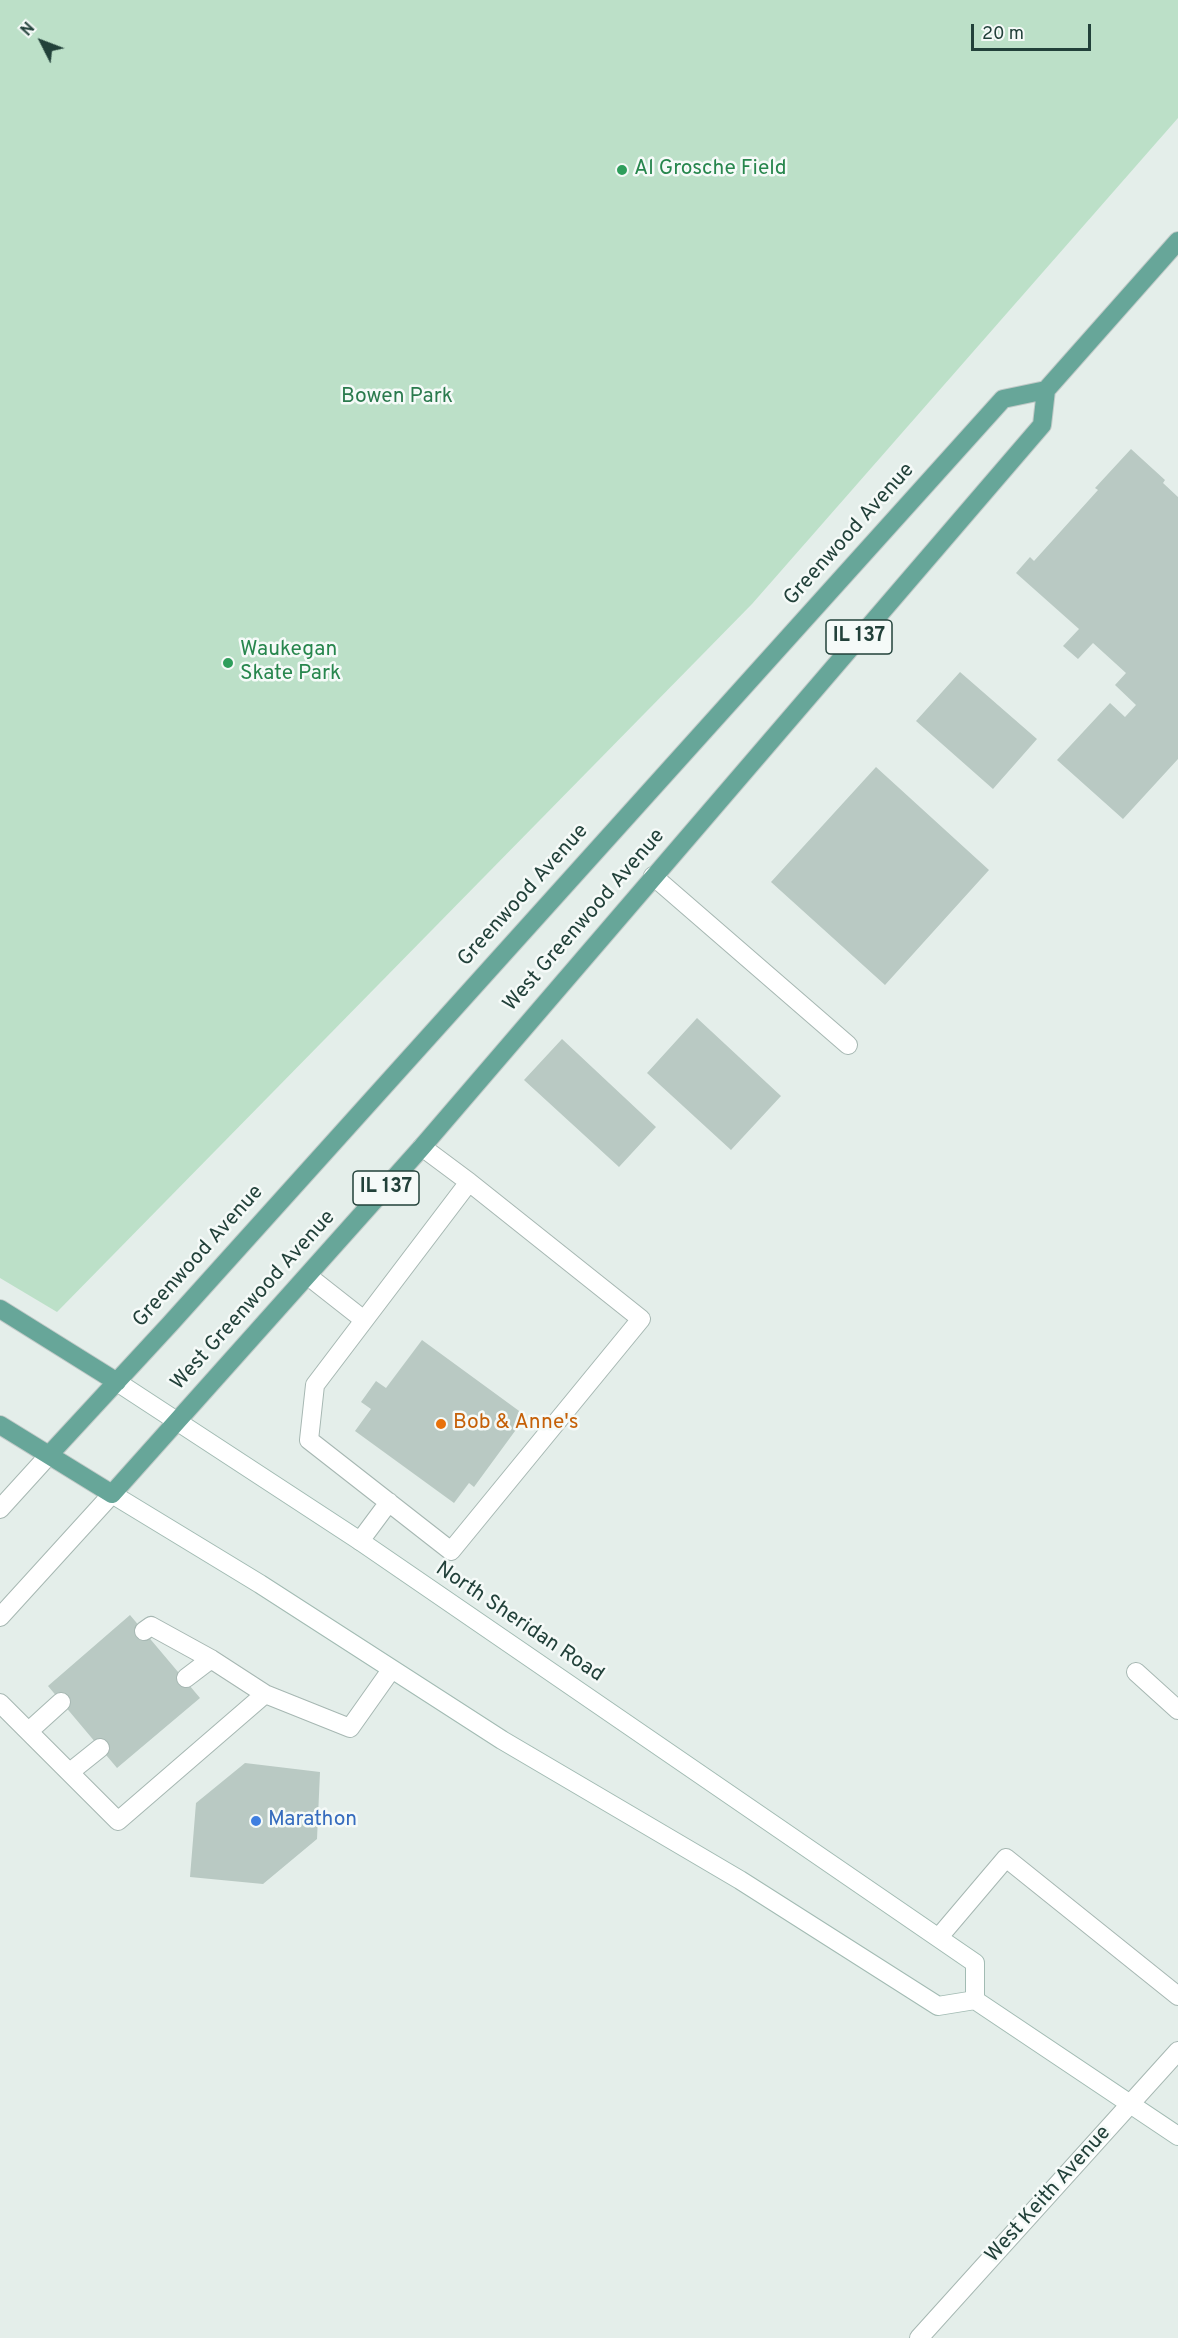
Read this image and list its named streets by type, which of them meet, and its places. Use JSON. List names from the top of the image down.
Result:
{
  "streets": {
    "main road": [
      "Greenwood Avenue",
      "IL 137",
      "West Greenwood Avenue",
      "North Sheridan Road",
      "West Keith Avenue"
    ]
  },
  "crossings": [
    ["Greenwood Avenue", "West Greenwood Avenue"],
    ["Greenwood Avenue", "North Sheridan Road"],
    ["West Greenwood Avenue", "North Sheridan Road"]
  ],
  "parks": ["Bowen Park"],
  "places": [
    "Al Grosche Field",
    "Waukegan Skate Park",
    "Bob & Anne's",
    "Marathon"
  ],
  "scale_bar": "20 m",
  "north": "top left"
}
